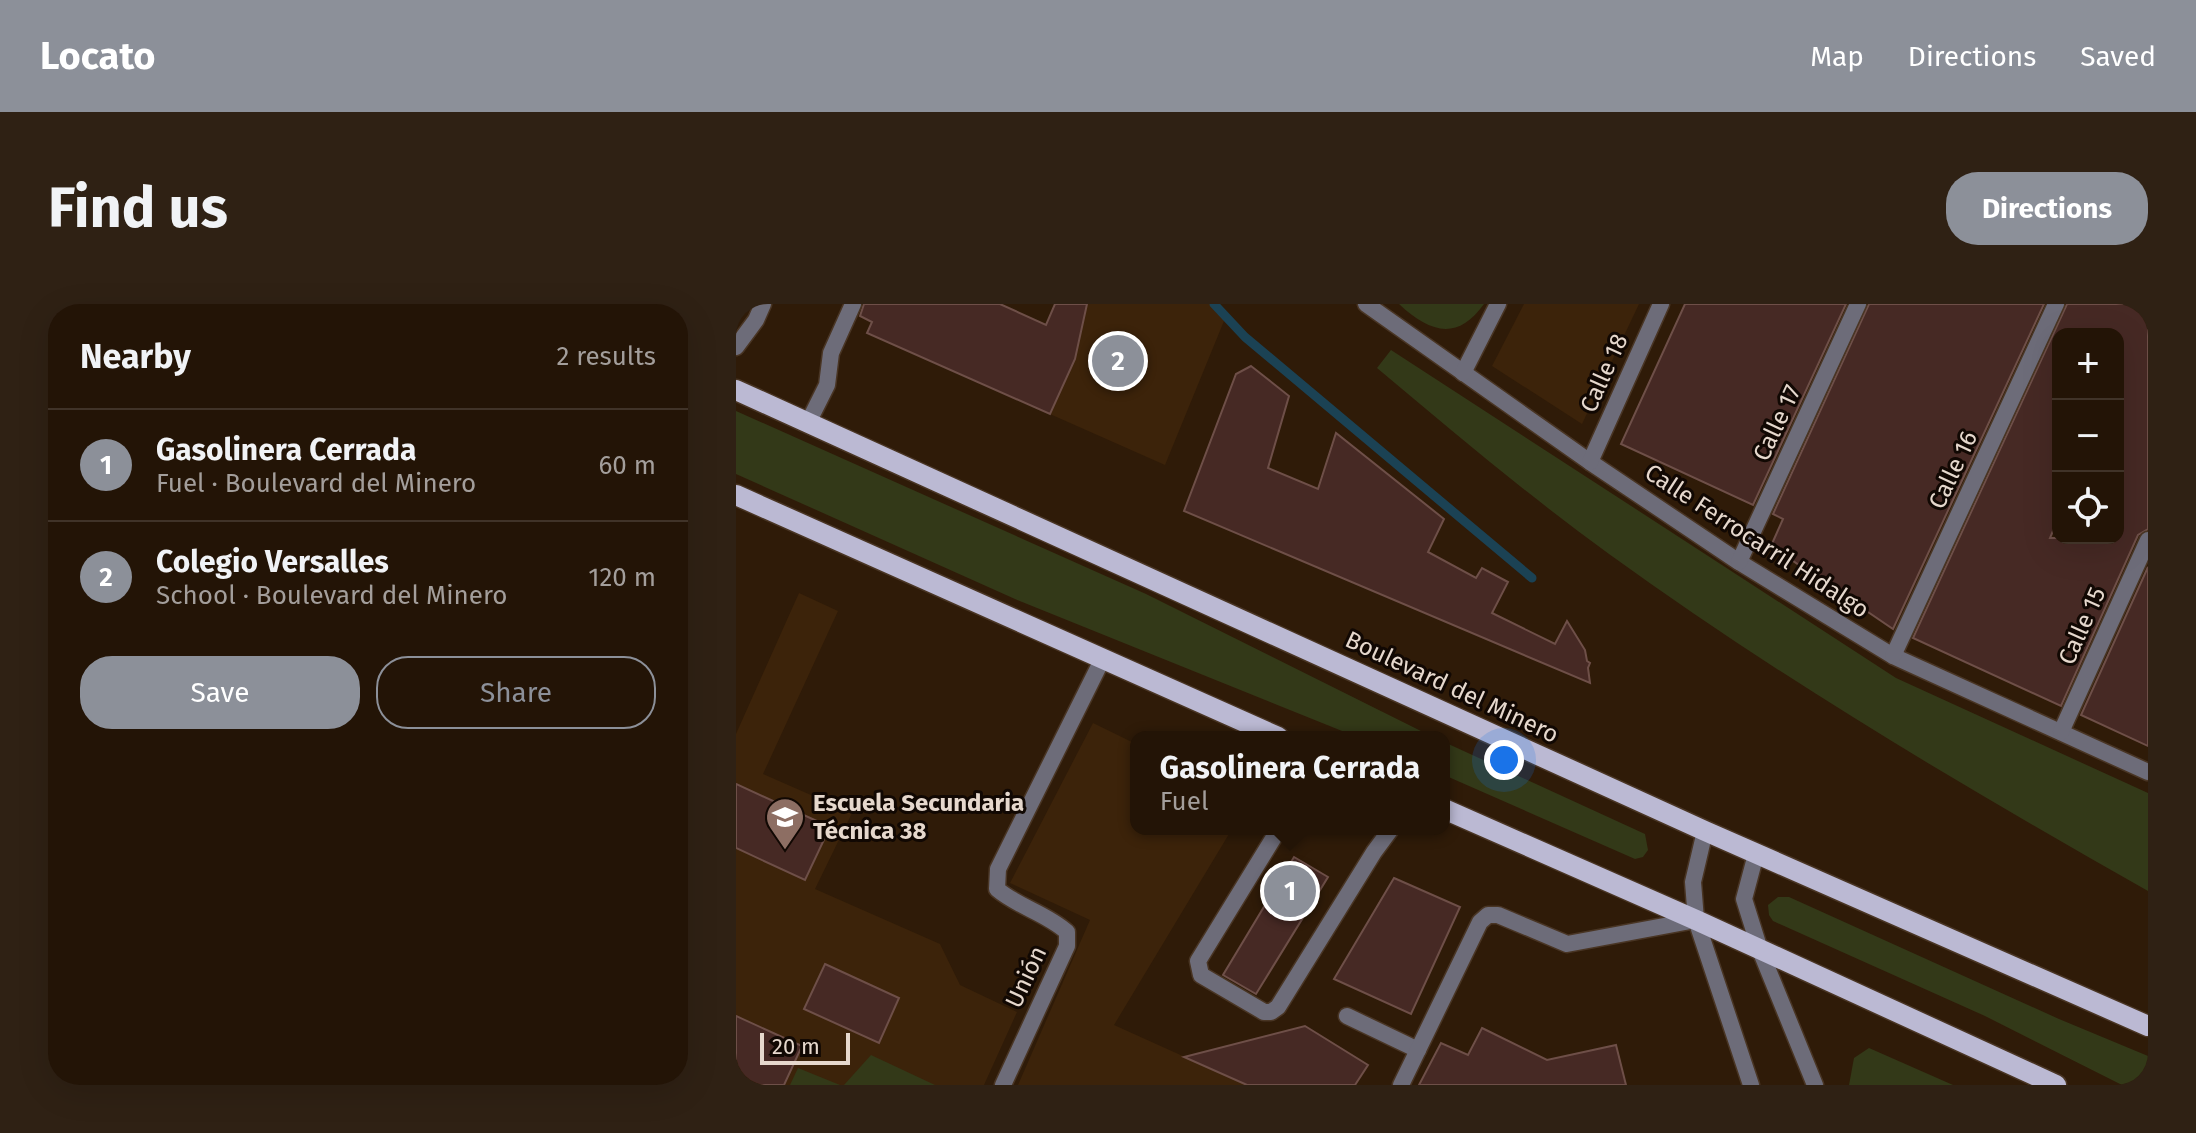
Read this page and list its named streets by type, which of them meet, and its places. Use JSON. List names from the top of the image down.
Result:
{
  "streets": {
    "main road": ["Boulevard del Minero"],
    "street": [
      "Calle 18",
      "Calle 17",
      "Calle 16",
      "Calle Ferrocarril Hidalgo",
      "Calle 15",
      "Unión"
    ]
  },
  "crossings": [
    ["Calle 18", "Calle Ferrocarril Hidalgo"],
    ["Calle 17", "Calle Ferrocarril Hidalgo"],
    ["Calle 16", "Calle Ferrocarril Hidalgo"],
    ["Calle Ferrocarril Hidalgo", "Calle 15"]
  ],
  "places": {
    "school or university": ["Escuela Secundaria Técnica 38"]
  },
  "scale_bar": "20 m",
  "page": {
    "header": "Locato",
    "nav": ["Map", "Directions", "Saved"],
    "buttons": [
      "Directions",
      ["Save", "Share"]
    ],
    "title": "Find us",
    "heading": ["Nearby", "2 results"],
    "map_buttons": ["+", "−"],
    "pins": ["2", "1"],
    "list": [
      {
        "mark": "1",
        "name": "Gasolinera Cerrada",
        "note": "Fuel · Boulevard del Minero",
        "value": "60 m"
      },
      {
        "mark": "2",
        "name": "Colegio Versalles",
        "note": "School · Boulevard del Minero",
        "value": "120 m"
      }
    ],
    "popup": ["Gasolinera Cerrada", "Fuel"],
    "scale": "20 m"
  }
}
